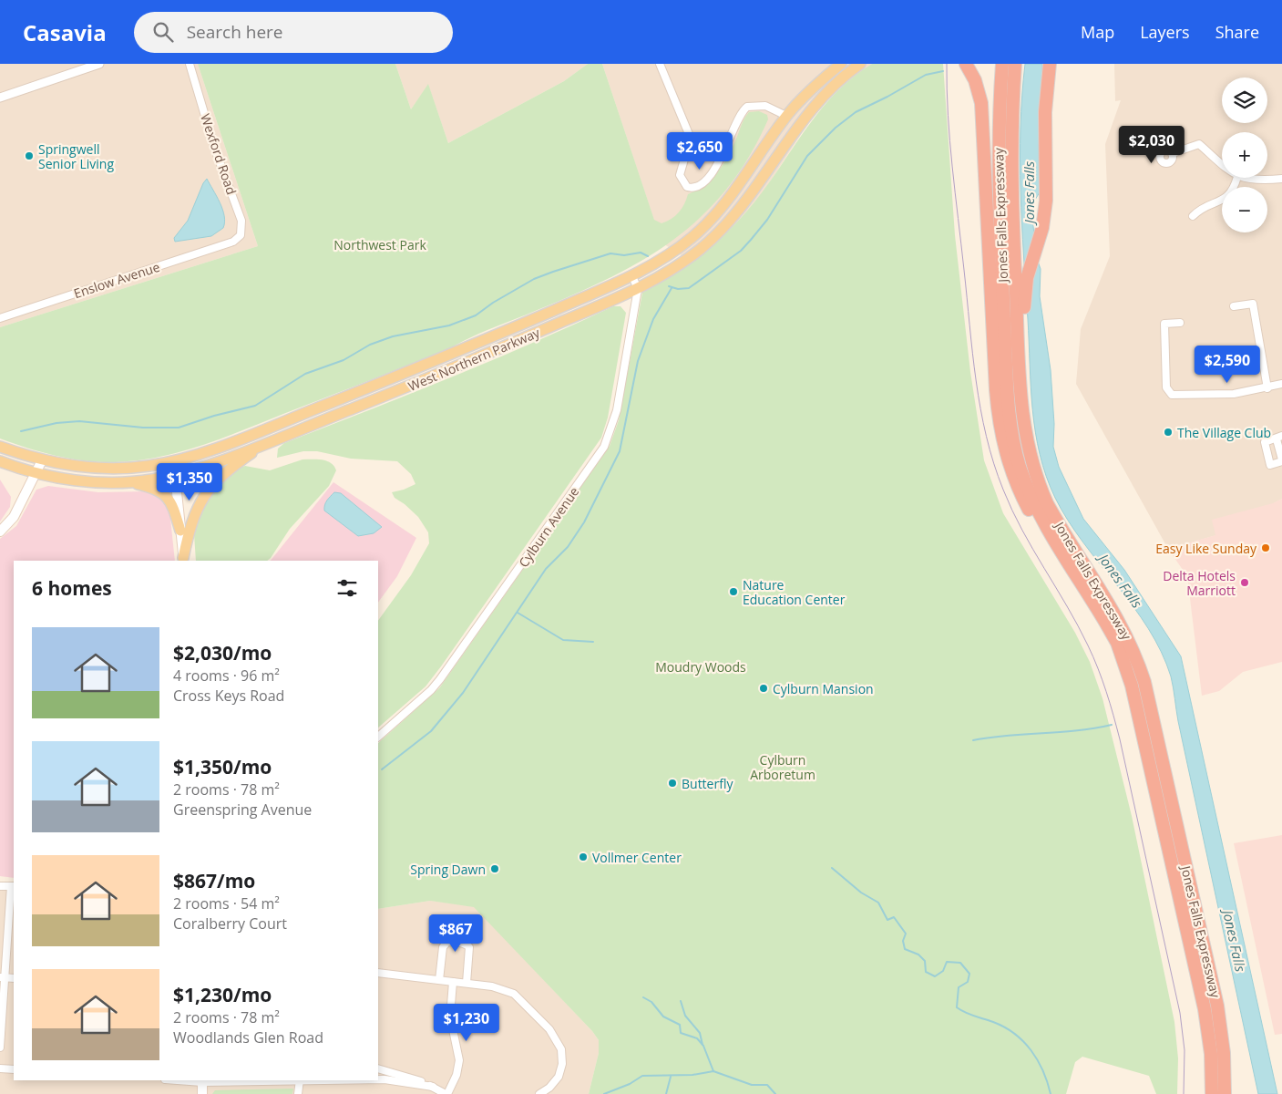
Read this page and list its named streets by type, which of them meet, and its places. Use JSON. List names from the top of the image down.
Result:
{
  "streets": {
    "highway": ["Jones Falls Expressway"],
    "main road": ["West Northern Parkway"],
    "street": ["Wexford Road", "Enslow Avenue", "Cylburn Avenue"]
  },
  "crossings": [
    ["Wexford Road", "Enslow Avenue"],
    ["West Northern Parkway", "Cylburn Avenue"]
  ],
  "water": ["Jones Falls"],
  "parks": ["Northwest Park", "Moudry Woods", "Cylburn Arboretum"],
  "places": [
    "Springwell Senior Living",
    "The Village Club",
    "Easy Like Sunday",
    "Delta Hotels Marriott",
    "Nature Education Center",
    "Cylburn Mansion",
    "Butterfly",
    "Vollmer Center",
    "Spring Dawn"
  ],
  "page": {
    "header": "Casavia",
    "search": "Search here",
    "nav": ["Map", "Layers", "Share"],
    "map_buttons": ["+", "−"],
    "price": [
      "$2,030",
      "$2,650",
      "$2,590",
      "$1,350",
      "$867",
      "$1,230"
    ],
    "heading": "6 homes",
    "list": [
      {
        "name": "$2,030/mo",
        "note": "4 rooms · 96 m² · Cross Keys Road"
      },
      {
        "name": "$1,350/mo",
        "note": "2 rooms · 78 m² · Greenspring Avenue"
      },
      {
        "name": "$867/mo",
        "note": "2 rooms · 54 m² · Coralberry Court"
      },
      {
        "name": "$1,230/mo",
        "note": "2 rooms · 78 m² · Woodlands Glen Road"
      }
    ]
  }
}
